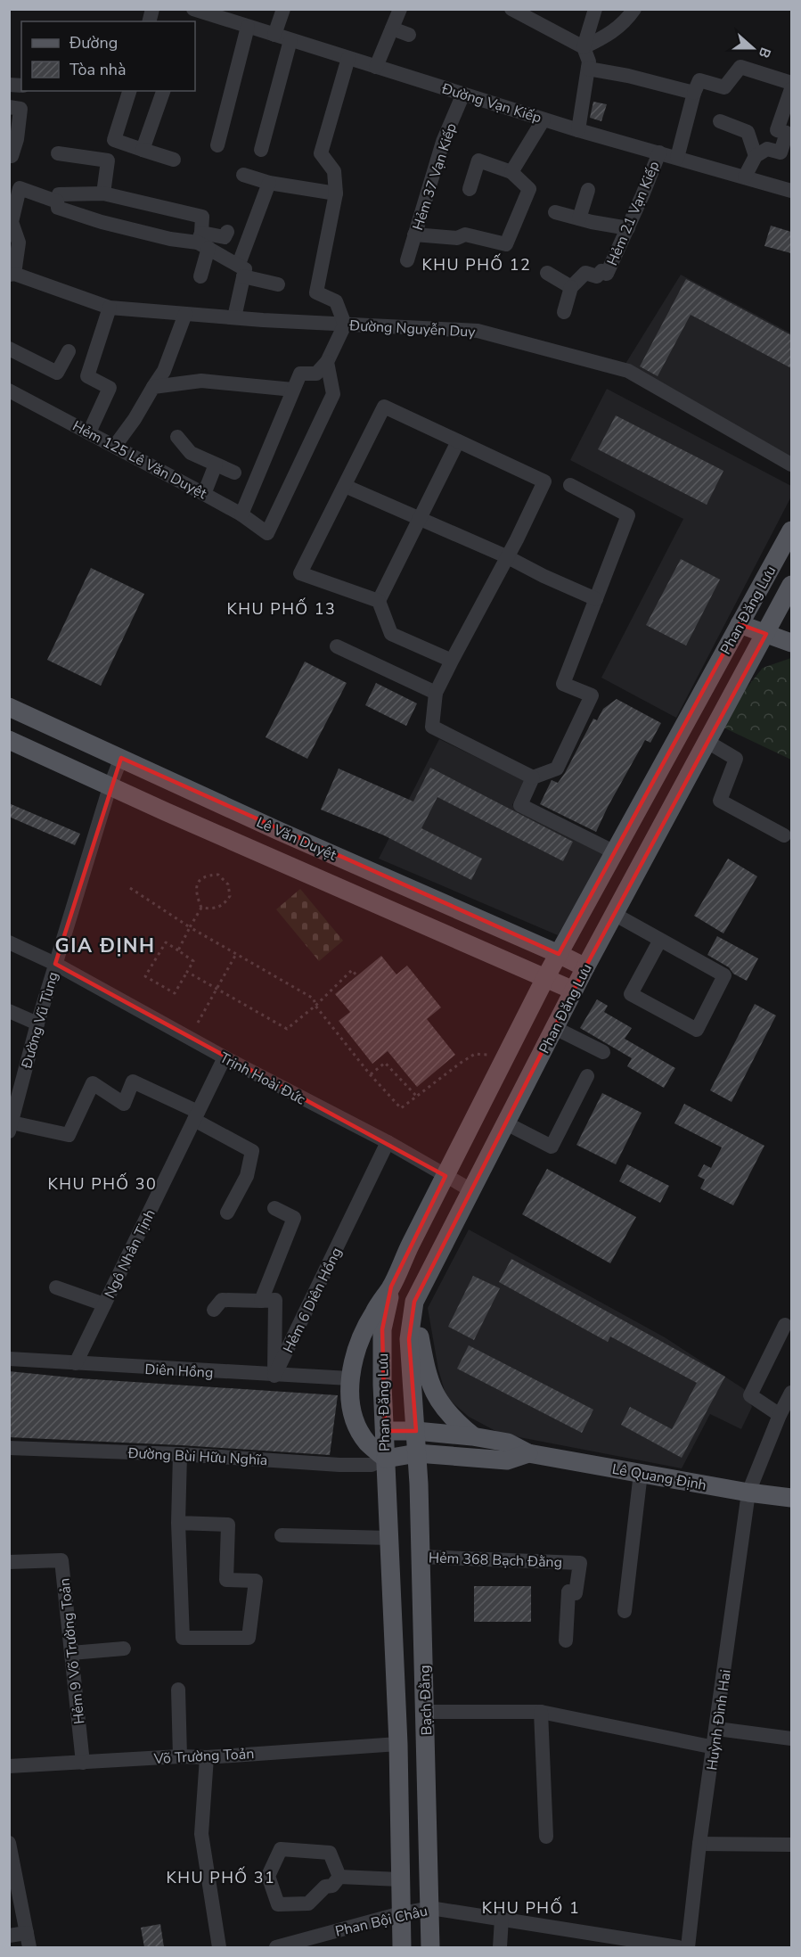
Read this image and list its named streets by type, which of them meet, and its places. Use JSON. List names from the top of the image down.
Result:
{
  "streets": {
    "main road": [
      "Phan Đăng Lưu",
      "Lê Văn Duyệt",
      "Lê Quang Định",
      "Bạch Đằng"
    ],
    "street": [
      "Đường Vạn Kiếp",
      "Hẻm 37 Vạn Kiếp",
      "Hẻm 21 Vạn Kiếp",
      "Đường Nguyễn Duy",
      "Hẻm 125 Lê Văn Duyệt",
      "Đường Vũ Tùng",
      "Trịnh Hoài Đức",
      "Ngô Nhân Tịnh",
      "Hẻm 6 Diên Hồng",
      "Diên Hồng",
      "Đường Bùi Hữu Nghĩa",
      "Hẻm 368 Bạch Đằng",
      "Hẻm 9 Võ Trường Toản",
      "Huỳnh Đình Hai",
      "Võ Trường Toản",
      "Phan Bội Châu"
    ]
  },
  "crossings": [
    ["Đường Vạn Kiếp", "Hẻm 37 Vạn Kiếp"],
    ["Đường Vạn Kiếp", "Hẻm 21 Vạn Kiếp"],
    ["Phan Đăng Lưu", "Lê Văn Duyệt"],
    ["Phan Đăng Lưu", "Trịnh Hoài Đức"],
    ["Phan Đăng Lưu", "Diên Hồng"],
    ["Phan Đăng Lưu", "Đường Bùi Hữu Nghĩa"],
    ["Phan Đăng Lưu", "Lê Quang Định"],
    ["Phan Đăng Lưu", "Bạch Đằng"],
    ["Lê Văn Duyệt", "Đường Vũ Tùng"],
    ["Đường Vũ Tùng", "Trịnh Hoài Đức"],
    ["Trịnh Hoài Đức", "Ngô Nhân Tịnh"],
    ["Trịnh Hoài Đức", "Hẻm 6 Diên Hồng"],
    ["Ngô Nhân Tịnh", "Diên Hồng"],
    ["Hẻm 6 Diên Hồng", "Diên Hồng"],
    ["Đường Bùi Hữu Nghĩa", "Lê Quang Định"],
    ["Đường Bùi Hữu Nghĩa", "Bạch Đằng"],
    ["Lê Quang Định", "Bạch Đằng"],
    ["Lê Quang Định", "Huỳnh Đình Hai"],
    ["Hẻm 368 Bạch Đằng", "Bạch Đằng"],
    ["Hẻm 9 Võ Trường Toản", "Võ Trường Toản"],
    ["Bạch Đằng", "Võ Trường Toản"],
    ["Bạch Đằng", "Phan Bội Châu"]
  ],
  "districts": [
    "KHU PHỐ 12",
    "KHU PHỐ 13",
    "GIA ĐỊNH",
    "KHU PHỐ 30",
    "KHU PHỐ 31",
    "KHU PHỐ 1"
  ],
  "legend": ["Đường", "Tòa nhà"],
  "north": "right"
}
